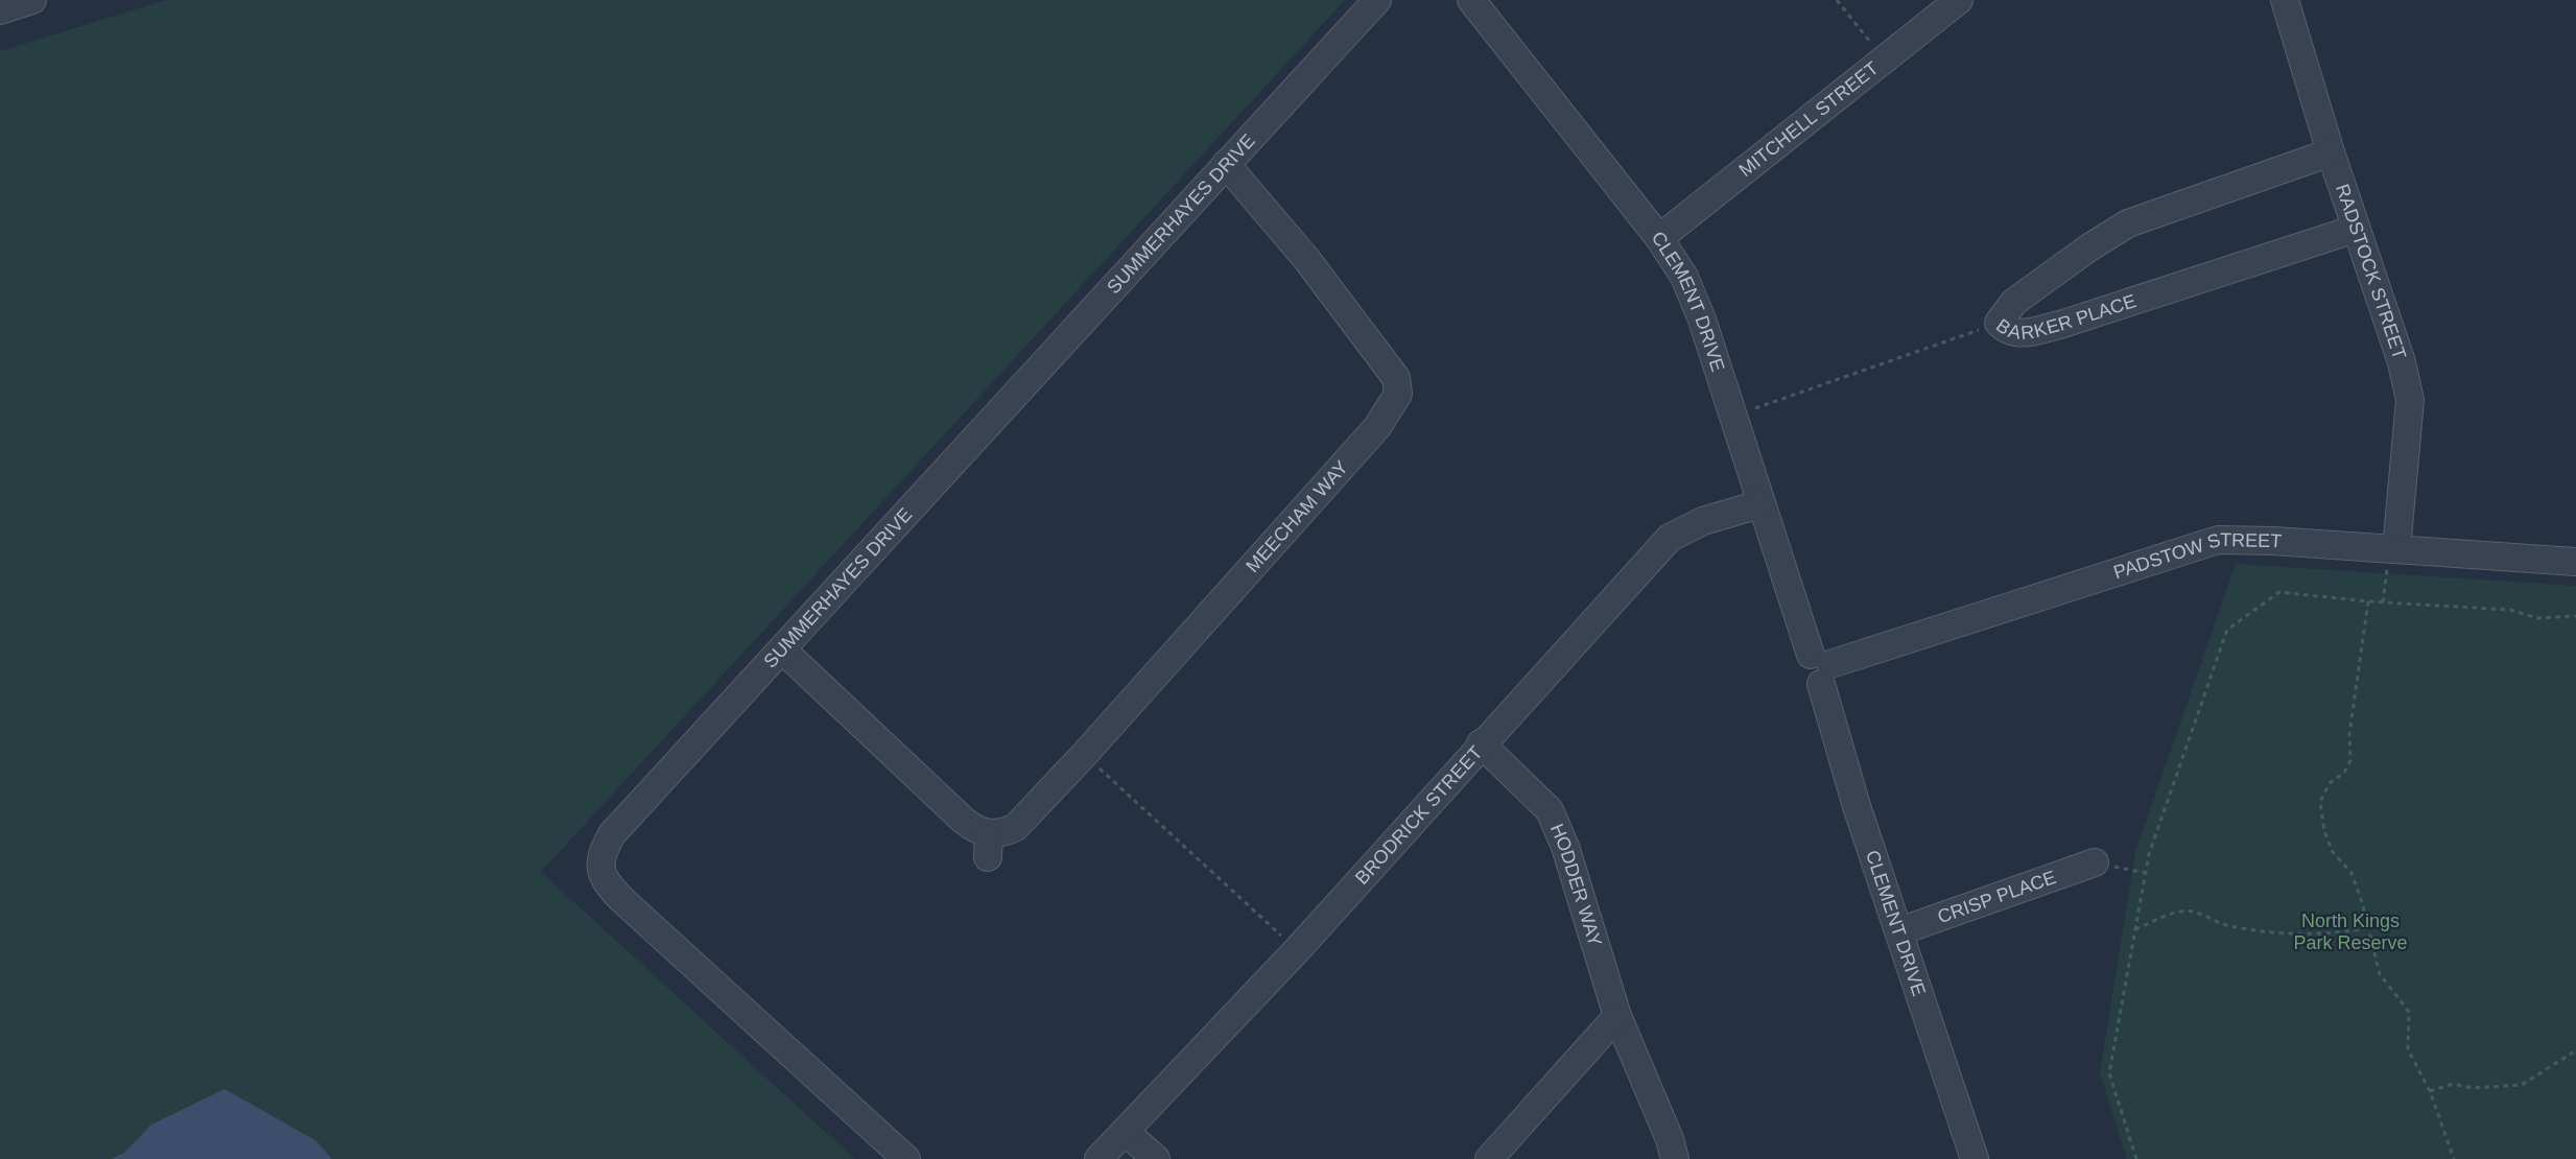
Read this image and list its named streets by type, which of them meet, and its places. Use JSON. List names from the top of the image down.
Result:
{
  "streets": {
    "street": [
      "MITCHELL STREET",
      "SUMMERHAYES DRIVE",
      "RADSTOCK STREET",
      "CLEMENT DRIVE",
      "BARKER PLACE",
      "MEECHAM WAY",
      "PADSTOW STREET",
      "BRODRICK STREET",
      "HODDER WAY",
      "CRISP PLACE"
    ]
  },
  "crossings": [
    ["MITCHELL STREET", "CLEMENT DRIVE"],
    ["SUMMERHAYES DRIVE", "MEECHAM WAY"],
    ["RADSTOCK STREET", "BARKER PLACE"],
    ["RADSTOCK STREET", "PADSTOW STREET"],
    ["CLEMENT DRIVE", "PADSTOW STREET"],
    ["CLEMENT DRIVE", "BRODRICK STREET"],
    ["CLEMENT DRIVE", "CRISP PLACE"],
    ["BRODRICK STREET", "HODDER WAY"]
  ],
  "parks": ["North Kings Park Reserve"]
}
